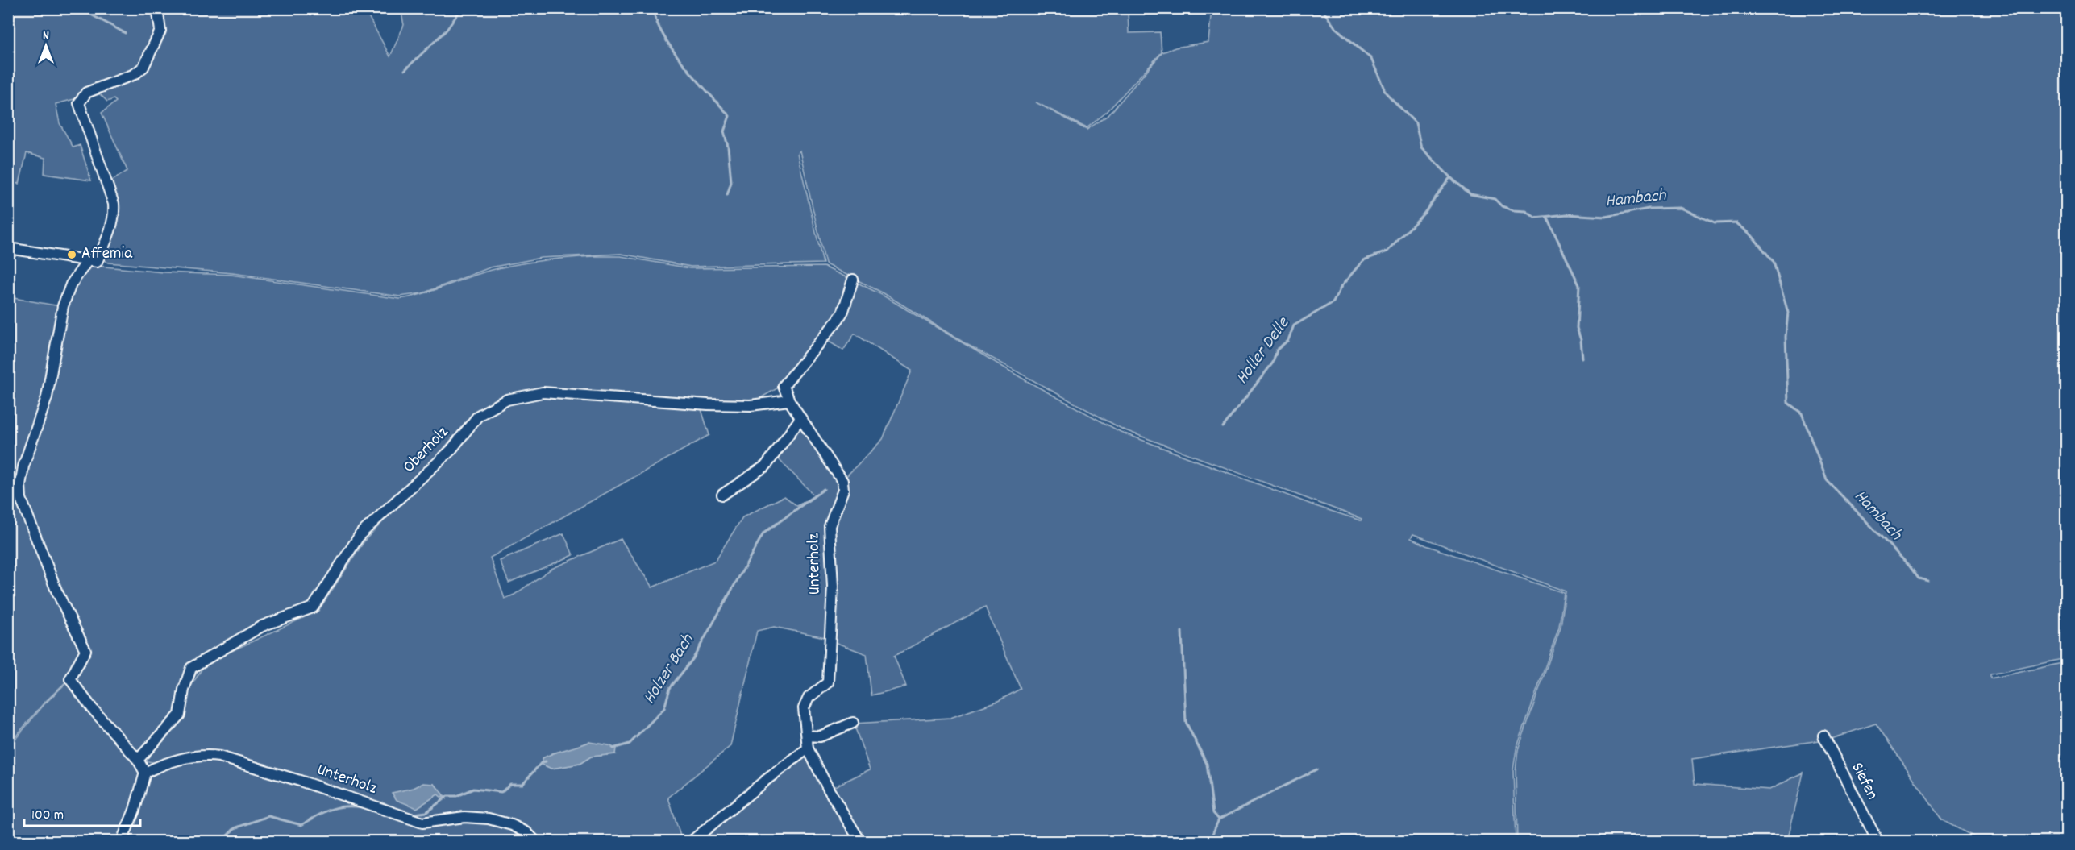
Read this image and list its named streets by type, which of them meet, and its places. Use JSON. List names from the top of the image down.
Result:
{
  "streets": {
    "street": ["Oberholz", "Unterholz", "Siefen"]
  },
  "crossings": [
    ["Oberholz", "Unterholz"]
  ],
  "water": ["Hambach", "Holler Delle", "Holzer Bach"],
  "places": ["Affemia"],
  "scale_bar": "100 m",
  "north": "top"
}
